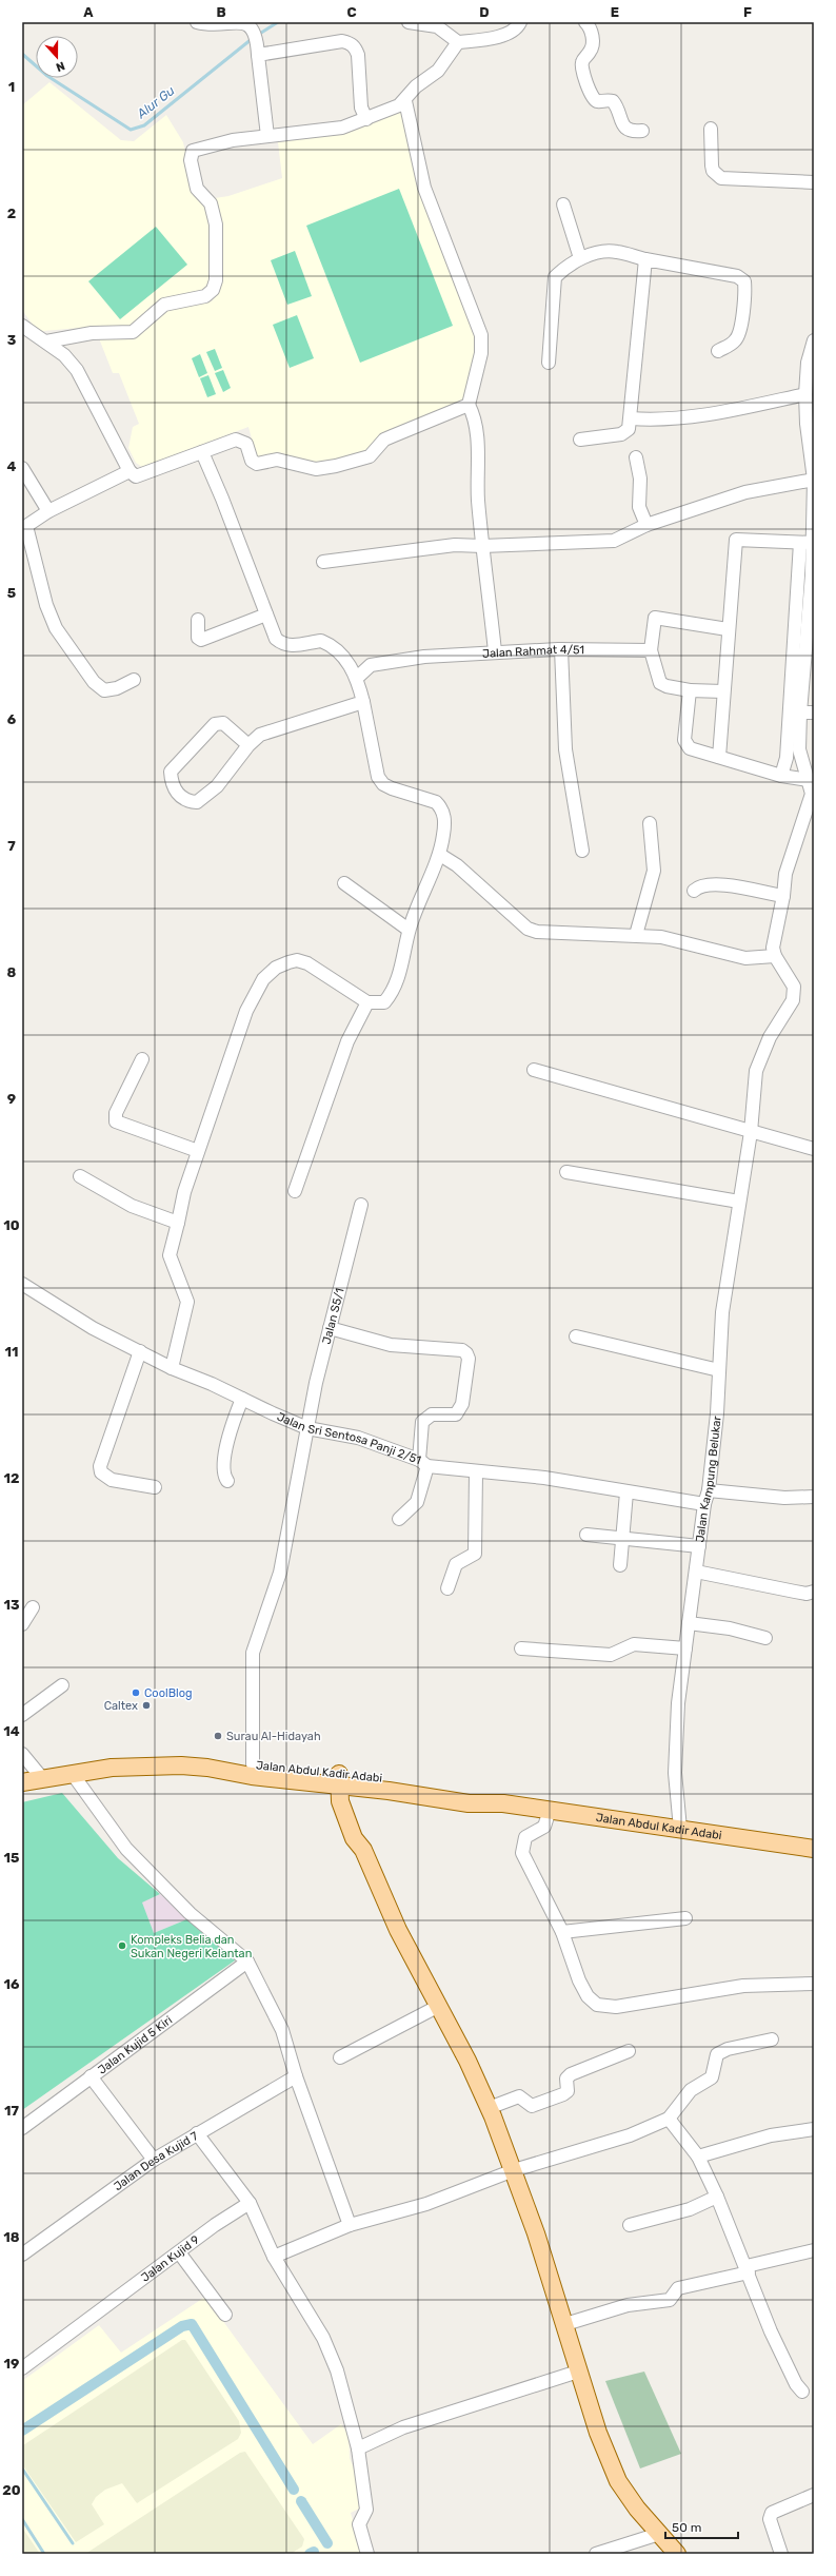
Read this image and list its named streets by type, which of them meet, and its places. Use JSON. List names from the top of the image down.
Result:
{
  "streets": {
    "main road": ["Jalan Abdul Kadir Adabi"],
    "street": [
      "Jalan Rahmat 4/51",
      "Jalan S5/1",
      "Jalan Sri Sentosa Panji 2/51",
      "Jalan Kampung Belukar",
      "Jalan Kujid 5 Kiri",
      "Jalan Desa Kujid 7",
      "Jalan Kujid 9"
    ]
  },
  "crossings": [
    ["Jalan S5/1", "Jalan Sri Sentosa Panji 2/51"],
    ["Jalan S5/1", "Jalan Abdul Kadir Adabi"],
    ["Jalan Sri Sentosa Panji 2/51", "Jalan Kampung Belukar"],
    ["Jalan Kampung Belukar", "Jalan Abdul Kadir Adabi"]
  ],
  "water": ["Alur Gu"],
  "places": [
    "CoolBlog",
    "Caltex",
    "Surau Al-Hidayah",
    "Kompleks Belia dan Sukan Negeri Kelantan"
  ],
  "scale_bar": "50 m",
  "north": "bottom",
  "grid": {
    "columns": [
      "A",
      "B",
      "C",
      "D",
      "E",
      "F"
    ],
    "rows": [
      "1",
      "2",
      "3",
      "4",
      "5",
      "6",
      "7",
      "8",
      "9",
      "10",
      "11",
      "12",
      "13",
      "14",
      "15",
      "16",
      "17",
      "18",
      "19",
      "20"
    ]
  }
}
